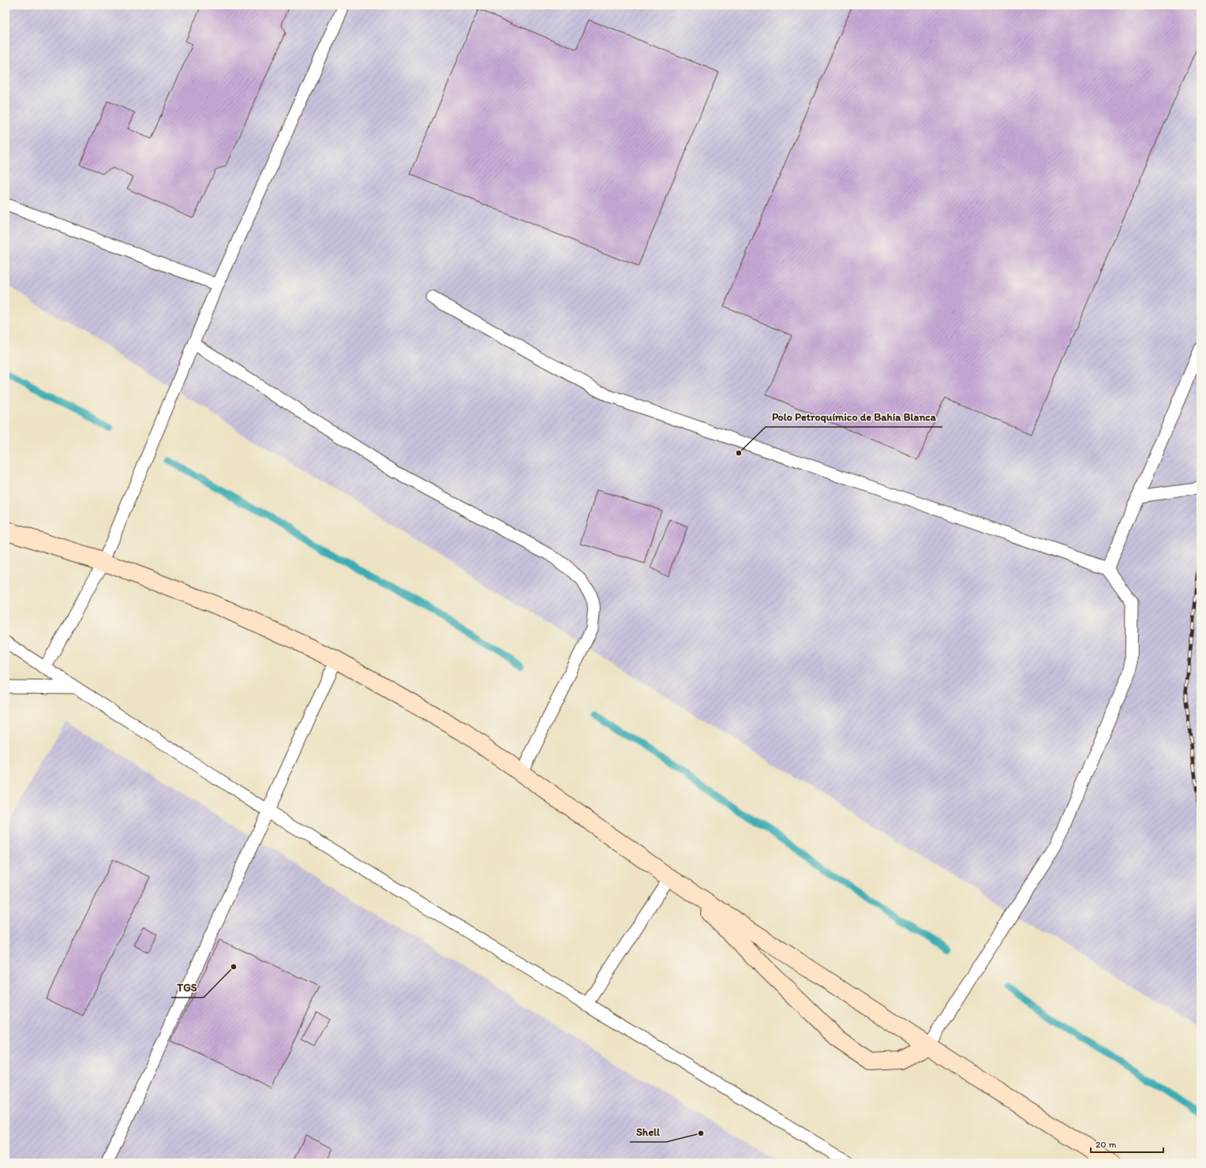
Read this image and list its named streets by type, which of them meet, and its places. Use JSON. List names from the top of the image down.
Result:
{
  "places": ["Polo Petroquímico de Bahía Blanca", "TGS", "Shell"],
  "scale_bar": "20 m"
}
